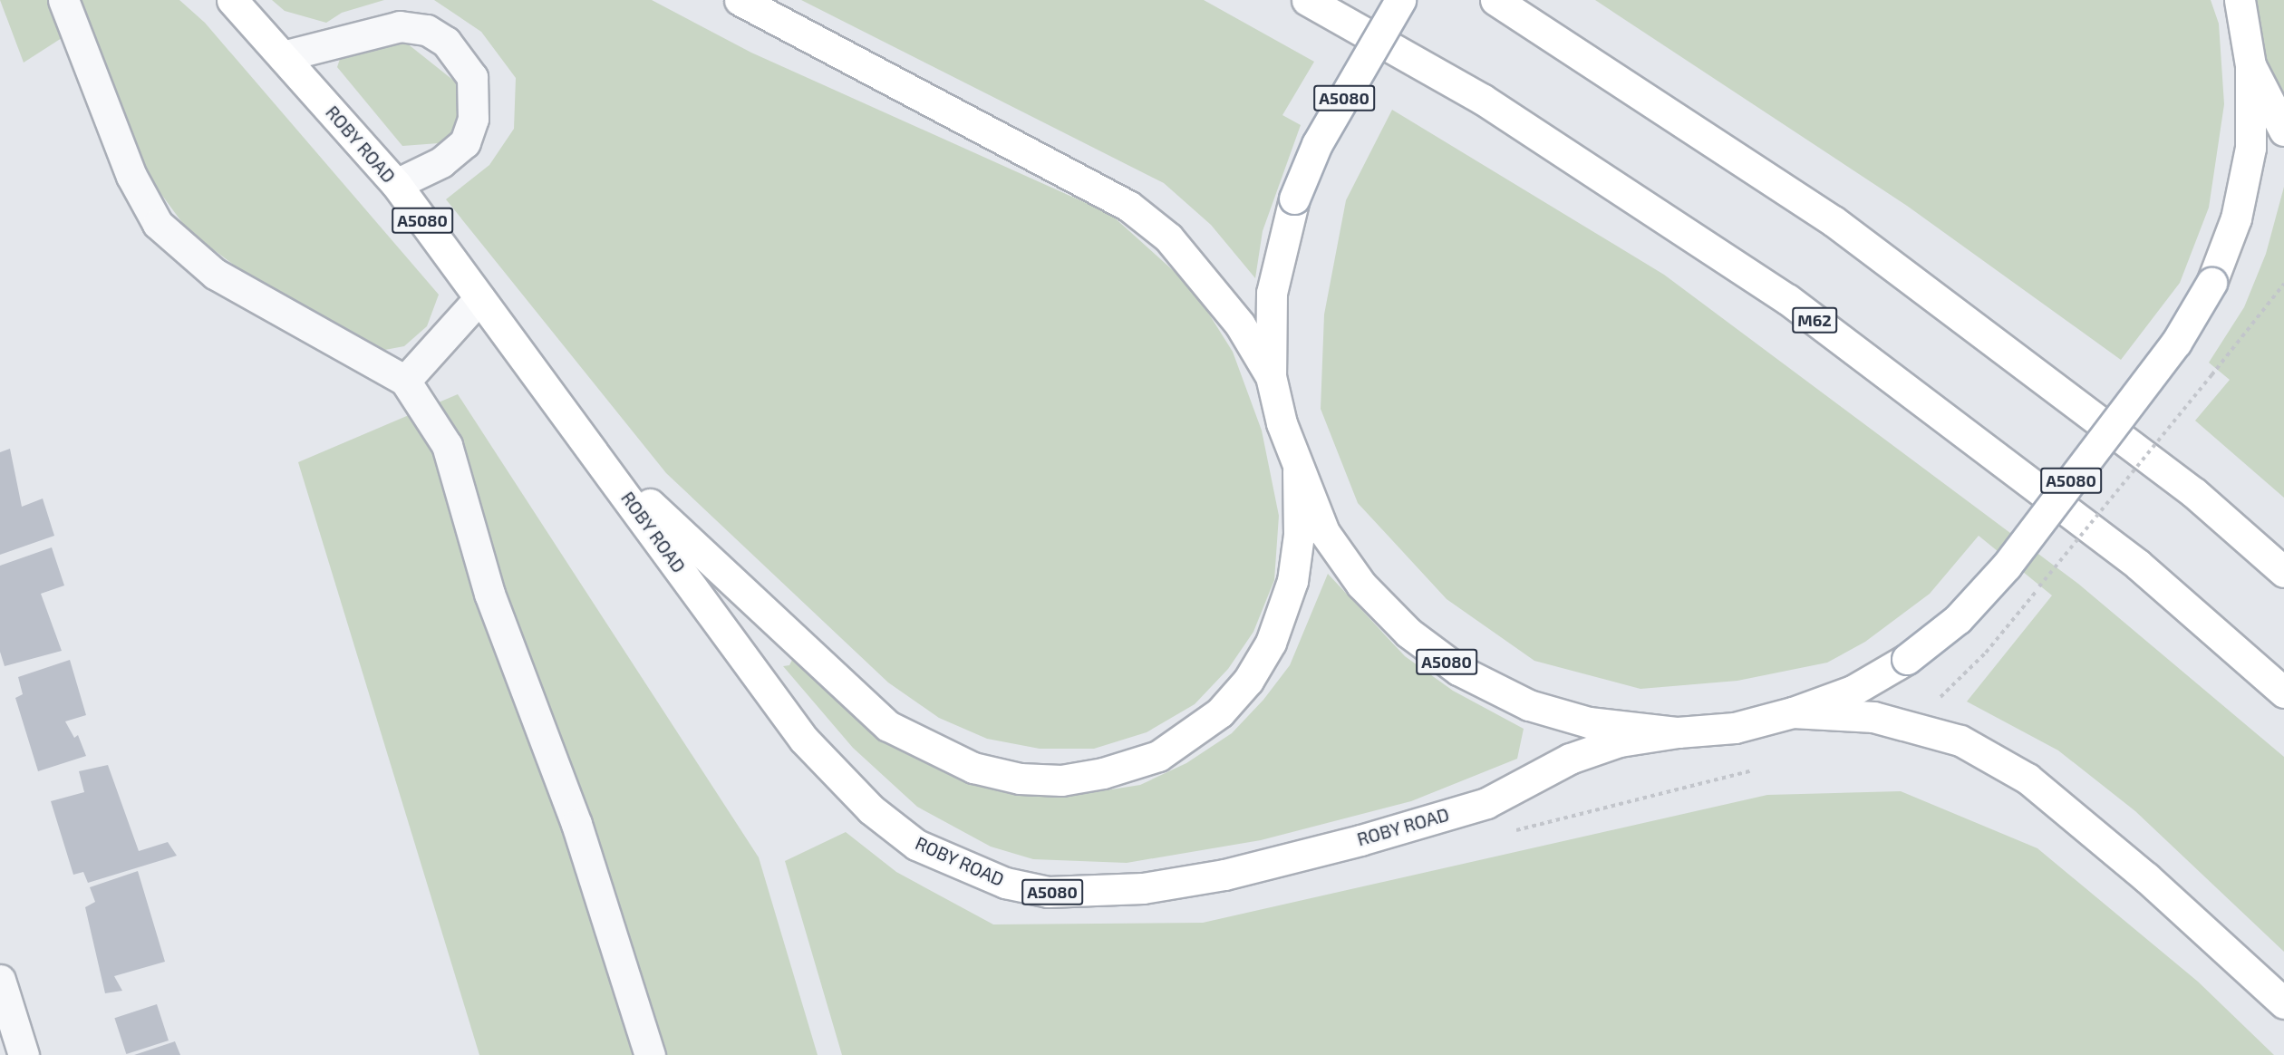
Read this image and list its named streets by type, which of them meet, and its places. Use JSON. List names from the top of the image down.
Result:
{
  "streets": {
    "main road": ["A5080", "ROBY ROAD", "M62"]
  },
  "crossings": [
    ["A5080", "ROBY ROAD"]
  ]
}
